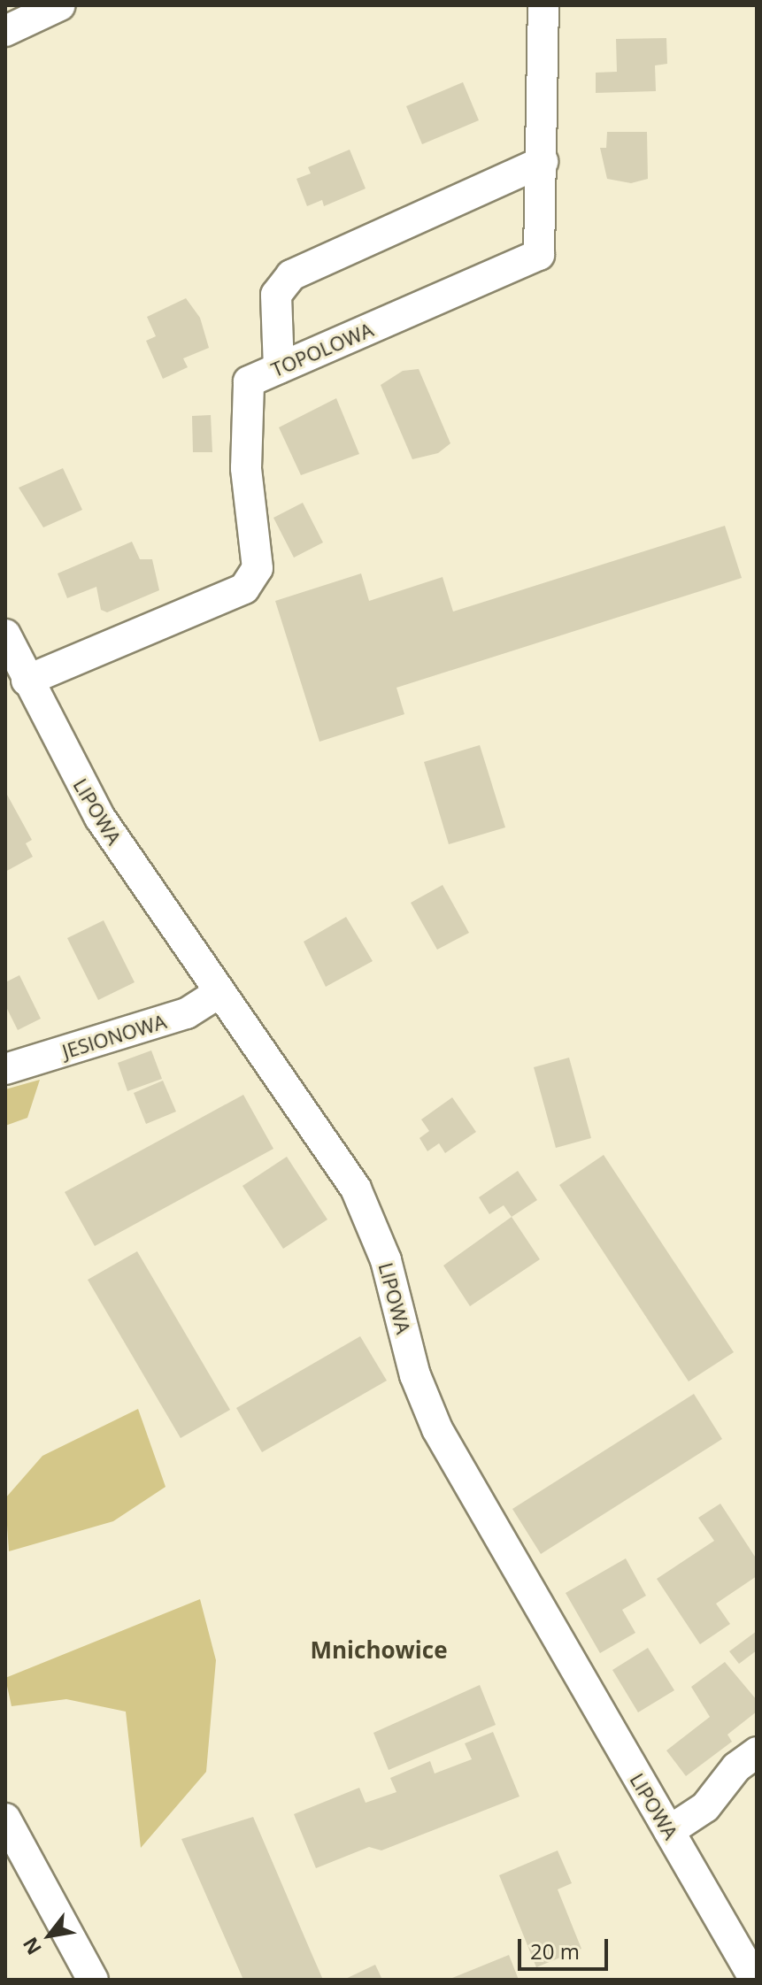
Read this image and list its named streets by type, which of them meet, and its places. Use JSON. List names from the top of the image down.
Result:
{
  "streets": {
    "street": ["TOPOLOWA", "LIPOWA", "JESIONOWA"]
  },
  "crossings": [
    ["TOPOLOWA", "LIPOWA"],
    ["LIPOWA", "JESIONOWA"]
  ],
  "districts": ["Mnichowice"],
  "scale_bar": "20 m",
  "north": "bottom left"
}
